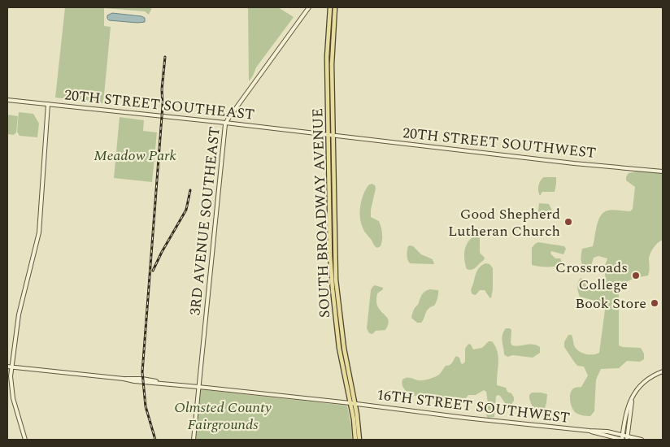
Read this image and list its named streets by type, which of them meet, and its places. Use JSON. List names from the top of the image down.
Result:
{
  "streets": {
    "main road": ["SOUTH BROADWAY AVENUE"],
    "street": [
      "20TH STREET SOUTHEAST",
      "20TH STREET SOUTHWEST",
      "3RD AVENUE SOUTHEAST",
      "16TH STREET SOUTHWEST"
    ]
  },
  "crossings": [
    ["20TH STREET SOUTHEAST", "20TH STREET SOUTHWEST"],
    ["20TH STREET SOUTHEAST", "SOUTH BROADWAY AVENUE"],
    ["20TH STREET SOUTHEAST", "3RD AVENUE SOUTHEAST"],
    ["20TH STREET SOUTHWEST", "SOUTH BROADWAY AVENUE"],
    ["SOUTH BROADWAY AVENUE", "16TH STREET SOUTHWEST"],
    ["3RD AVENUE SOUTHEAST", "16TH STREET SOUTHWEST"]
  ],
  "parks": ["Meadow Park", "Olmsted County Fairgrounds"],
  "places": ["Good Shepherd Lutheran Church", "Crossroads College", "Book Store"]
}
